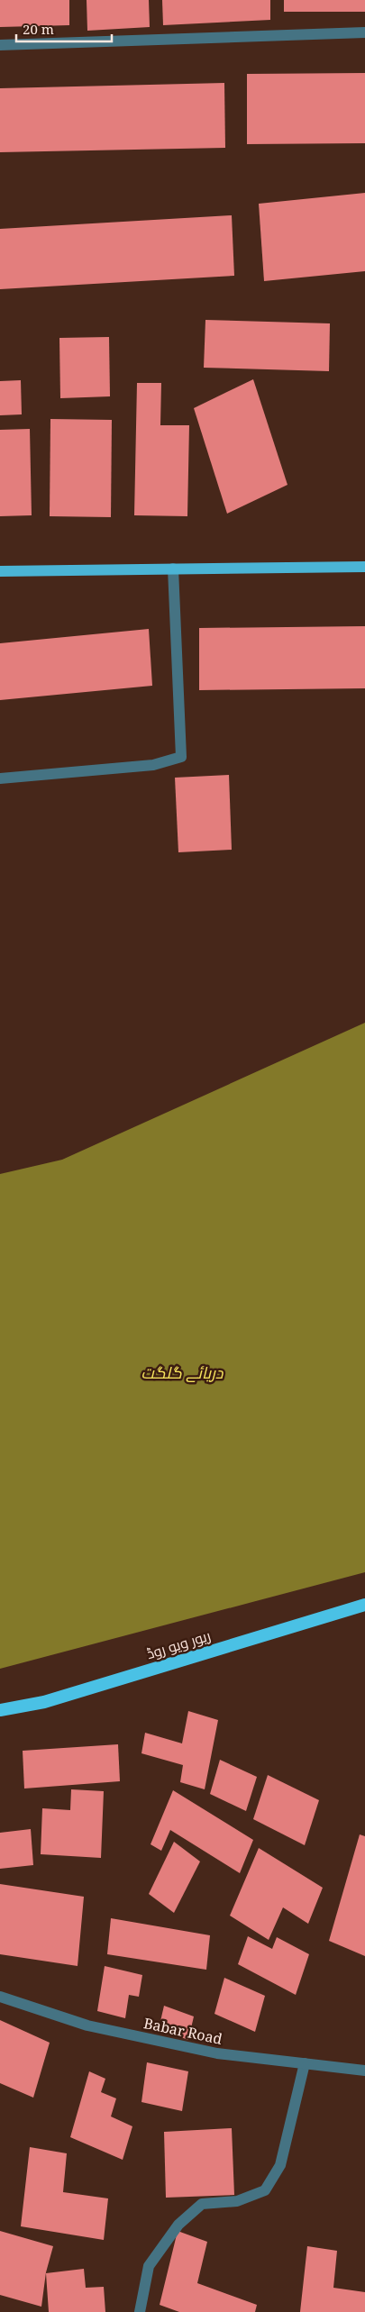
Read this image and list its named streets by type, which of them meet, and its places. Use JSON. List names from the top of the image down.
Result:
{
  "streets": {
    "highway": ["ریور ویو روڈ"],
    "street": ["Babar Road"]
  },
  "water": ["دریائے گلگت"],
  "scale_bar": "20 m"
}
